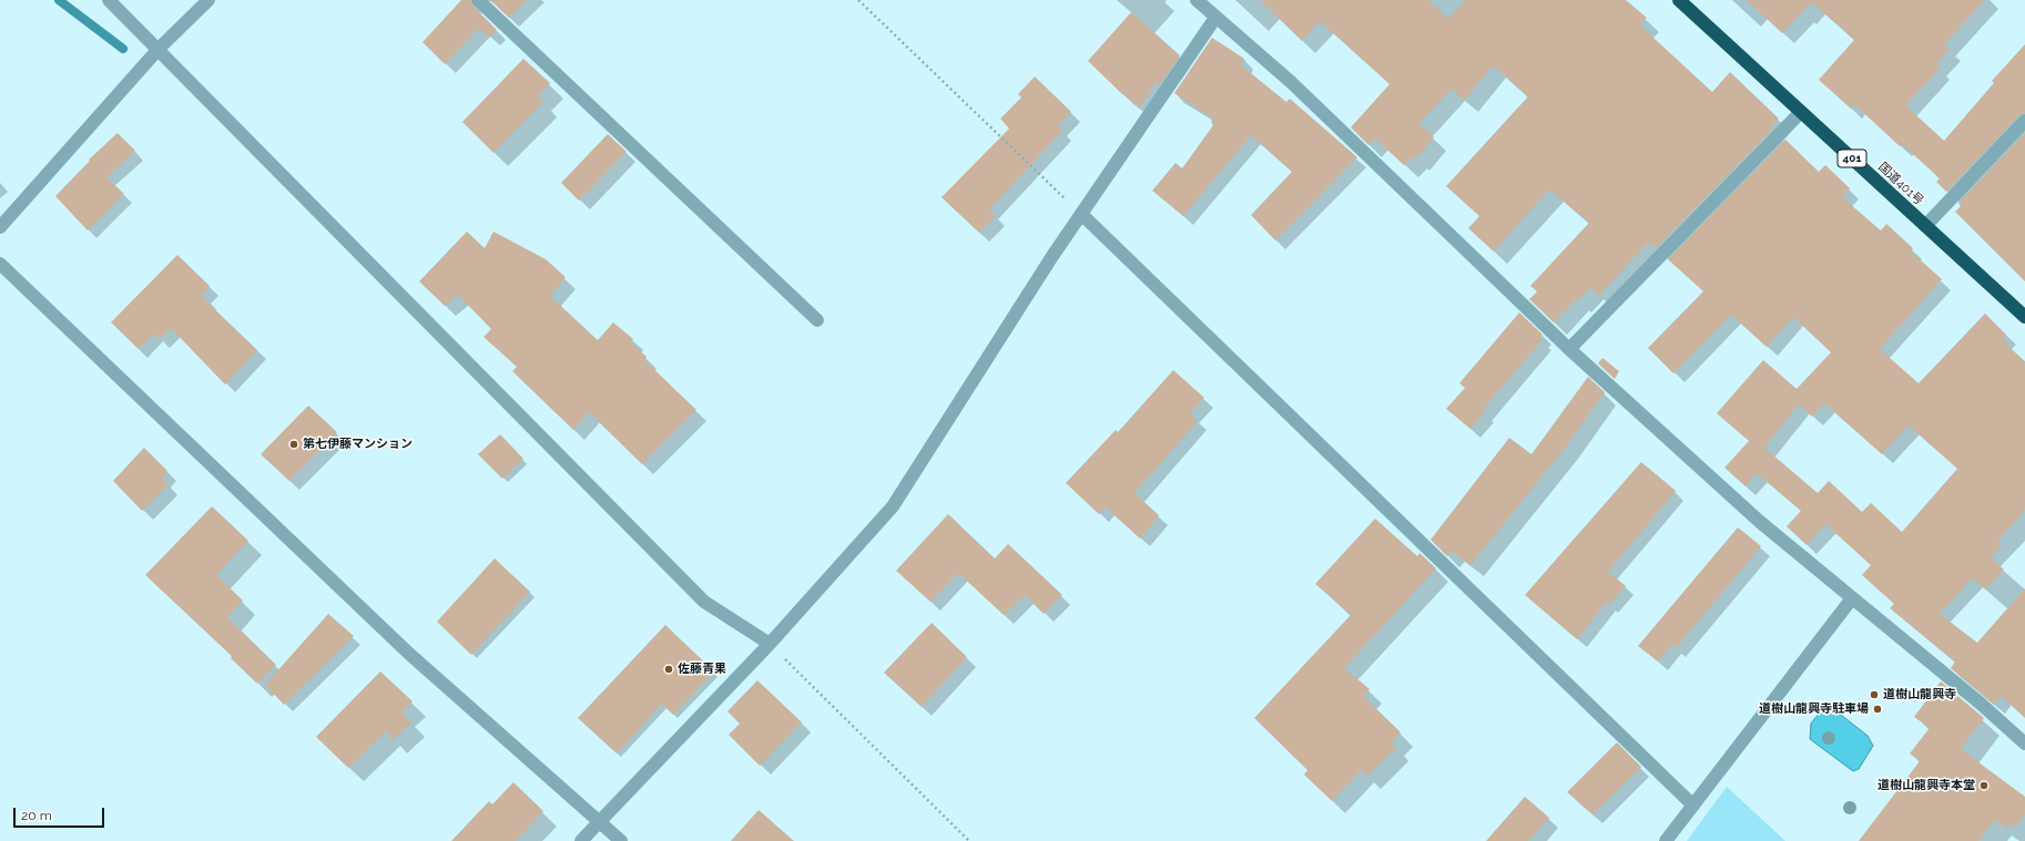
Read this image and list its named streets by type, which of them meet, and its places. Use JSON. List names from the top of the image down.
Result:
{
  "streets": {
    "highway": ["401", "国道401号"]
  },
  "places": [
    "第七伊藤マンション",
    "佐藤青果",
    "道樹山龍興寺",
    "道樹山龍興寺駐車場",
    "道樹山龍興寺本堂"
  ],
  "scale_bar": "20 m"
}
